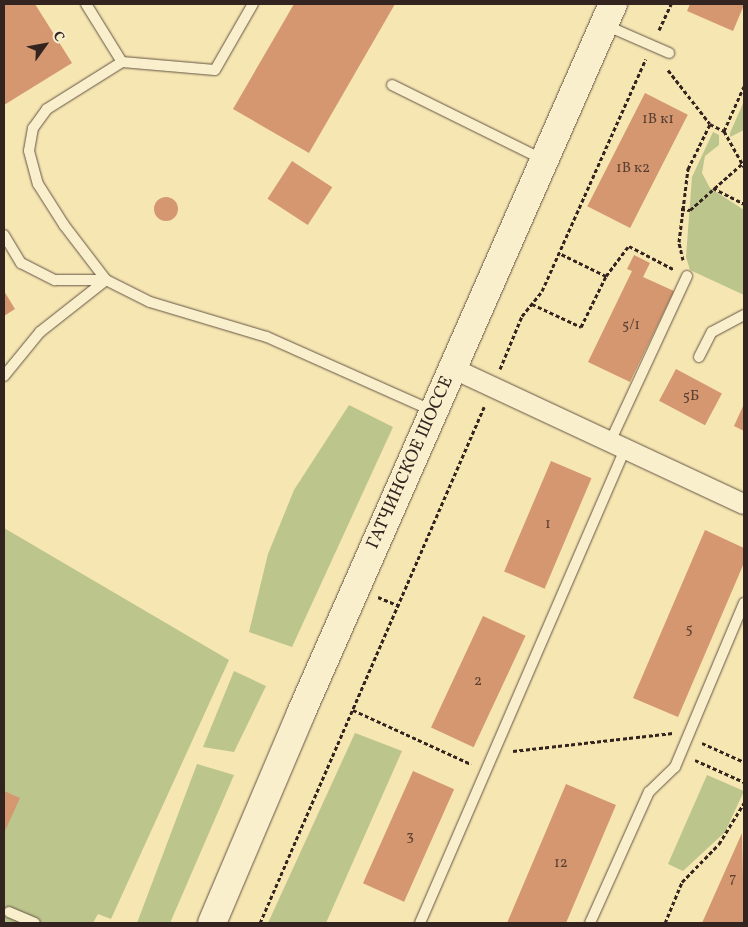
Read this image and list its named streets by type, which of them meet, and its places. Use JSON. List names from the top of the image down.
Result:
{
  "streets": {
    "main road": ["ГАТЧИНСКОЕ ШОССЕ"]
  },
  "house_numbers": [
    "1В к1",
    "1В к2",
    "5/1",
    "5Б",
    "1",
    "5",
    "2",
    "3",
    "12",
    "7"
  ],
  "north": "top right"
}
